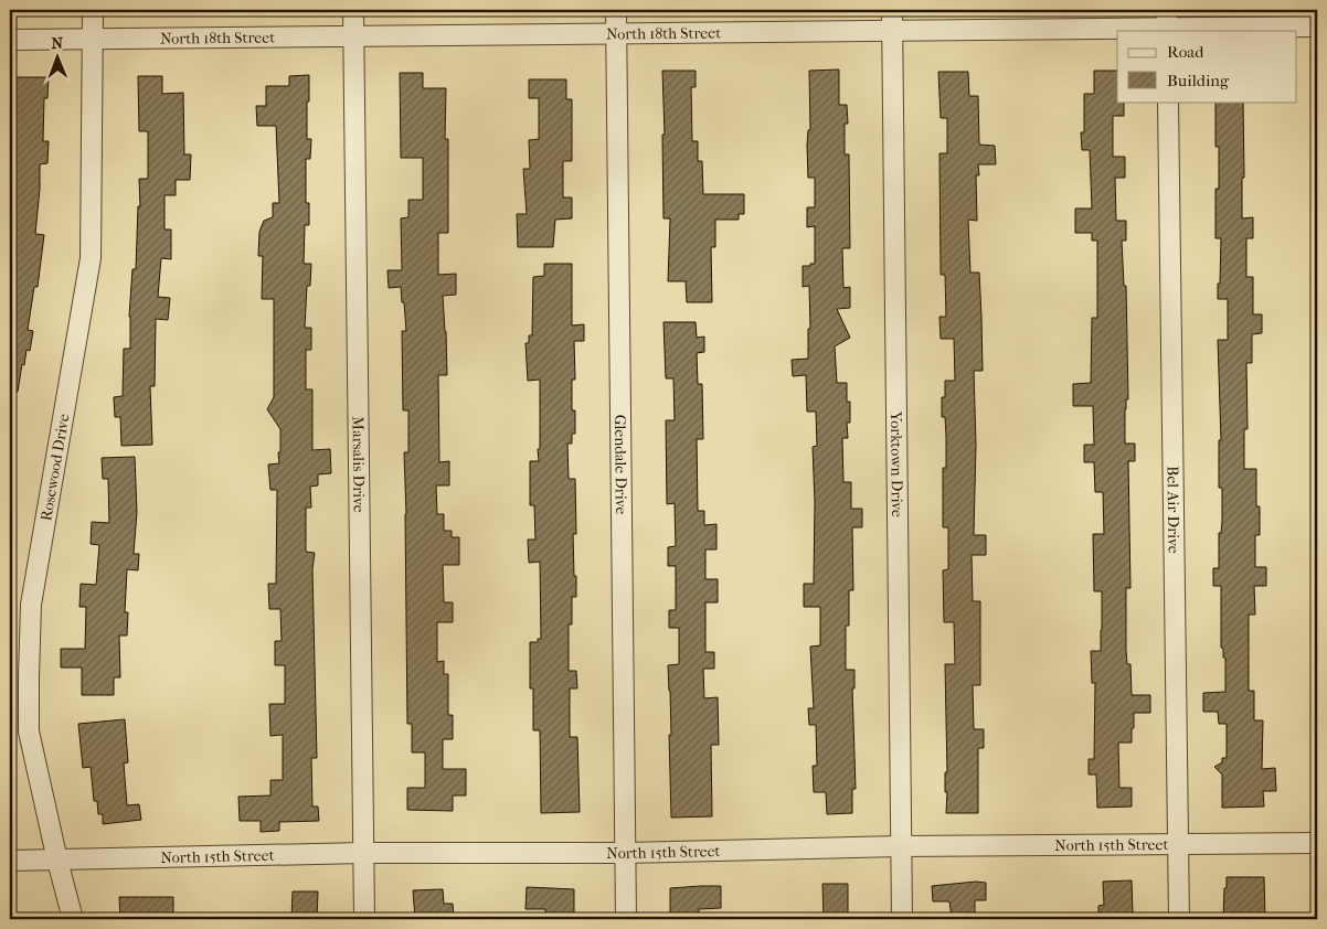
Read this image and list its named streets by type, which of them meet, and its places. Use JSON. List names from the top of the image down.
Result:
{
  "streets": {
    "street": [
      "North 18th Street",
      "Marsalis Drive",
      "Glendale Drive",
      "Yorktown Drive",
      "Rosewood Drive",
      "Bel Air Drive",
      "North 15th Street"
    ]
  },
  "crossings": [
    ["North 18th Street", "Marsalis Drive"],
    ["North 18th Street", "Glendale Drive"],
    ["North 18th Street", "Yorktown Drive"],
    ["North 18th Street", "Rosewood Drive"],
    ["Marsalis Drive", "North 15th Street"],
    ["Glendale Drive", "North 15th Street"],
    ["Yorktown Drive", "North 15th Street"],
    ["Rosewood Drive", "North 15th Street"],
    ["Bel Air Drive", "North 15th Street"]
  ],
  "legend": ["Road", "Building"],
  "north": "top"
}
